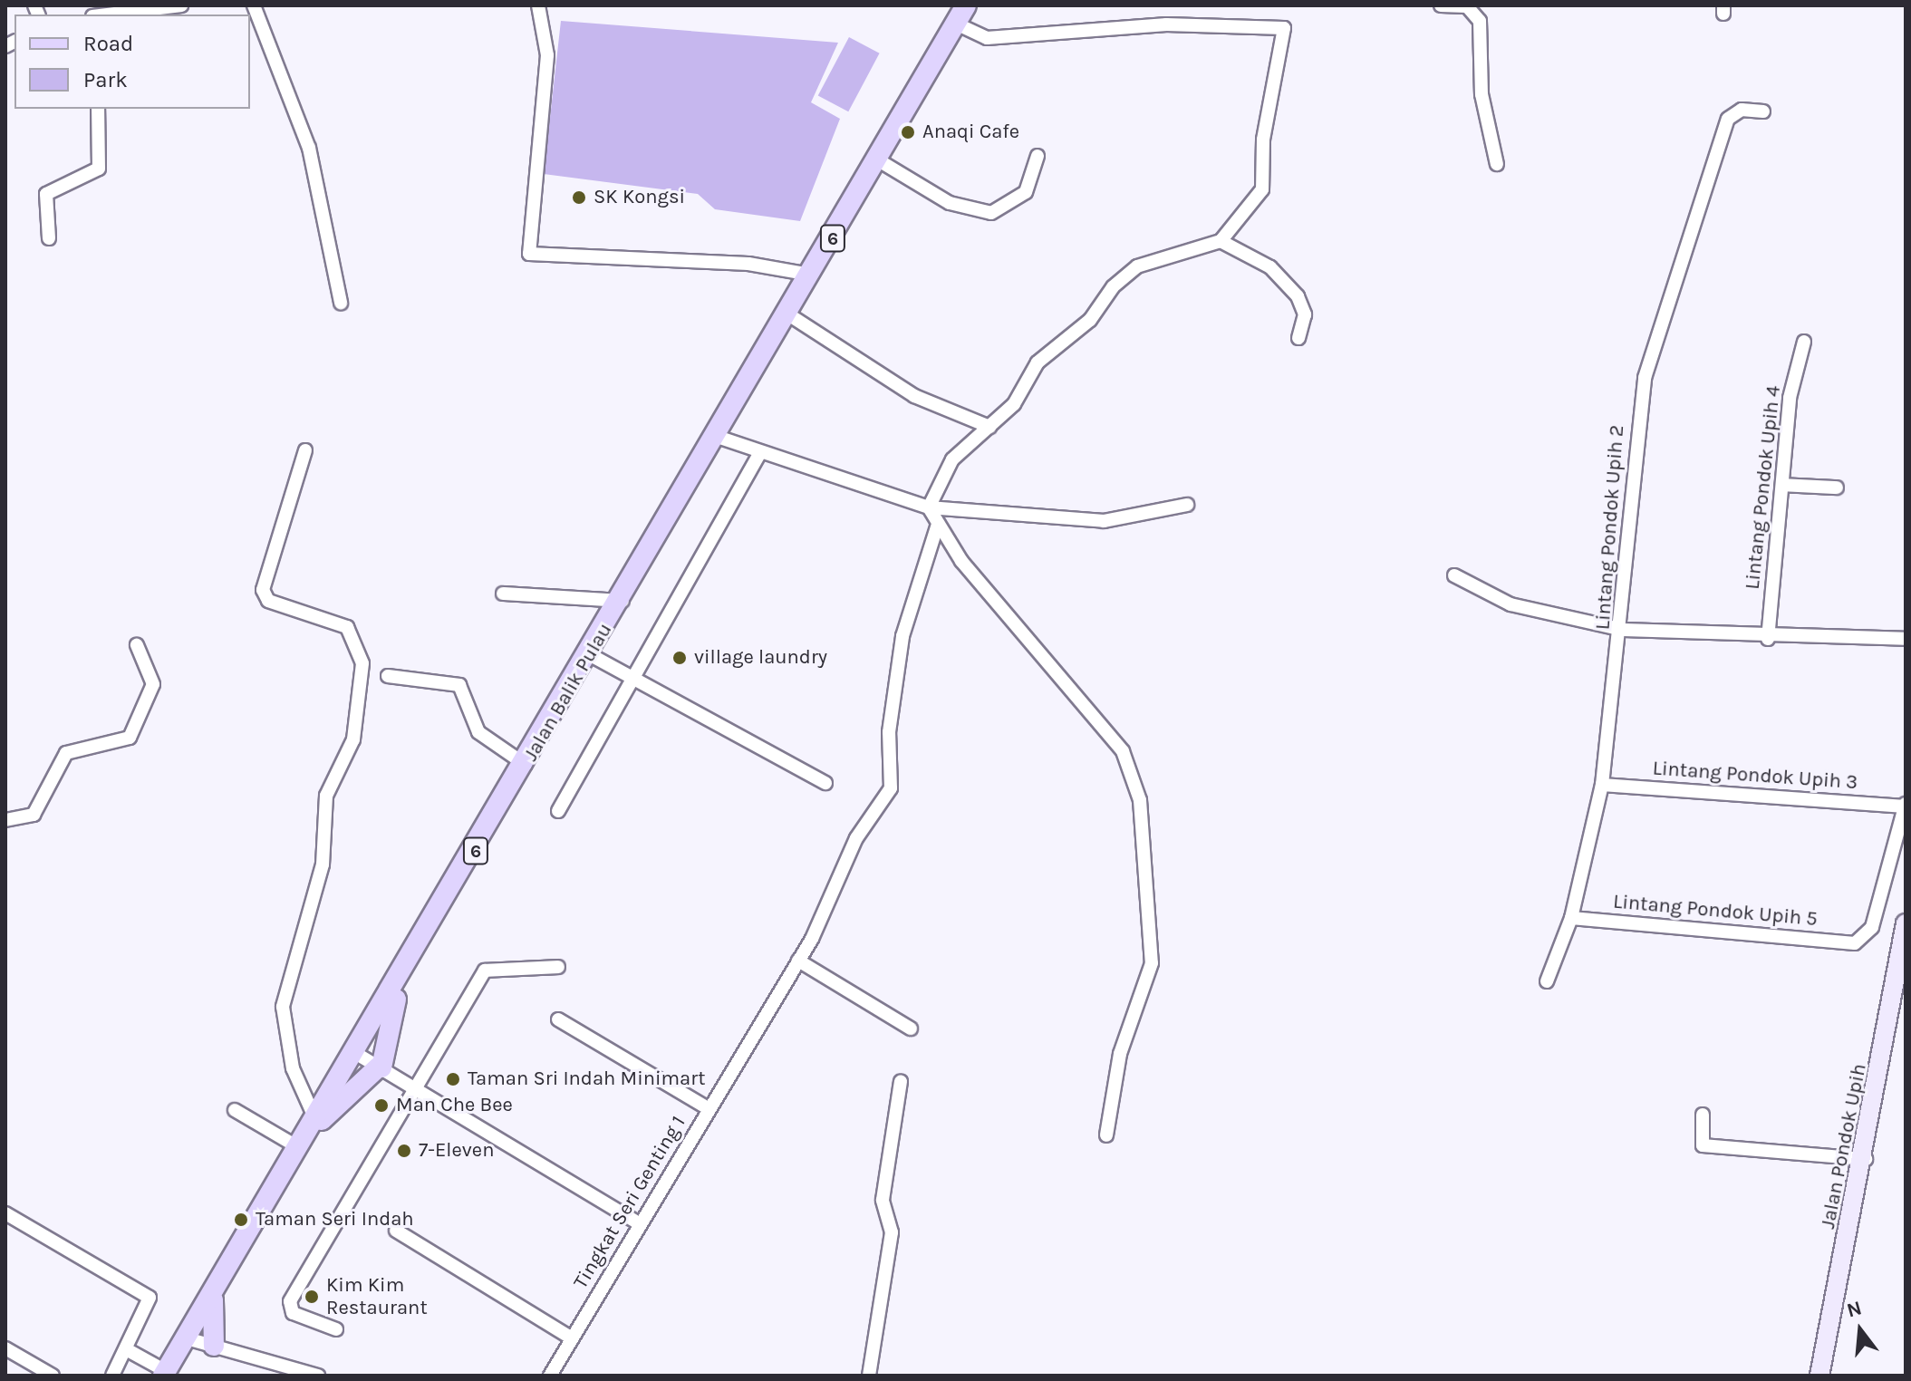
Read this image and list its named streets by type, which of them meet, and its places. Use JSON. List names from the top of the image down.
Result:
{
  "streets": {
    "main road": ["6", "Jalan Balik Pulau", "Jalan Pondok Upih"],
    "street": [
      "Lintang Pondok Upih 4",
      "Lintang Pondok Upih 2",
      "Lintang Pondok Upih 3",
      "Lintang Pondok Upih 5",
      "Tingkat Seri Genting 1"
    ]
  },
  "crossings": [
    ["Lintang Pondok Upih 2", "Lintang Pondok Upih 3"],
    ["Lintang Pondok Upih 2", "Lintang Pondok Upih 5"],
    ["Lintang Pondok Upih 3", "Lintang Pondok Upih 5"]
  ],
  "places": [
    "Anaqi Cafe",
    "SK Kongsi",
    "village laundry",
    "Taman Sri Indah Minimart",
    "Man Che Bee",
    "7-Eleven",
    "Taman Seri Indah",
    "Kim Kim Restaurant"
  ],
  "legend": ["Road", "Park"],
  "north": "top"
}
